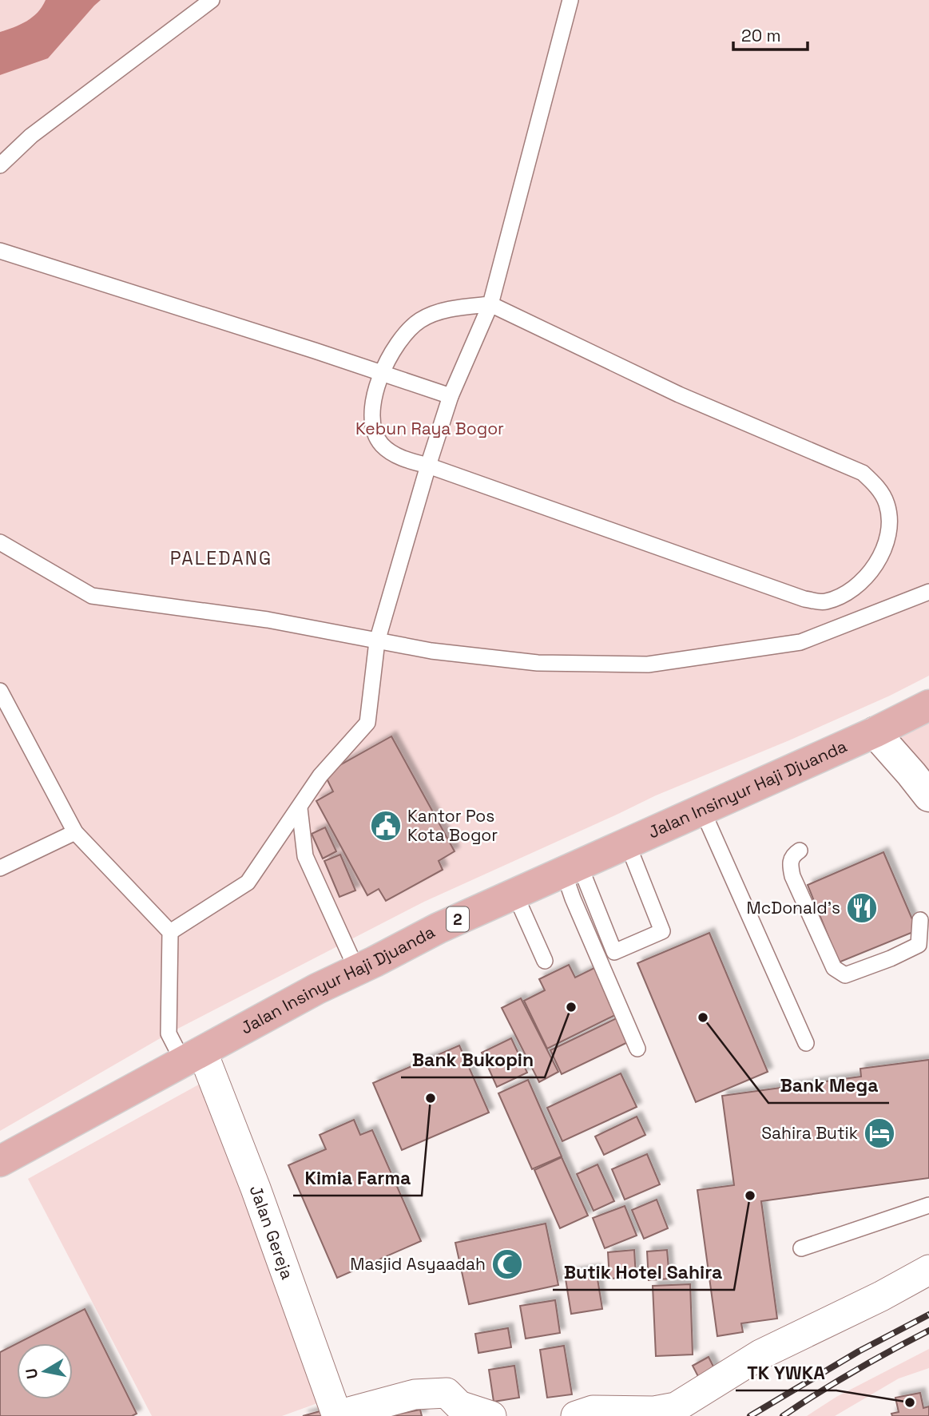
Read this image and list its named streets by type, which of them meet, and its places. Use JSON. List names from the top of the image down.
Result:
{
  "streets": {
    "main road": ["Jalan Insinyur Haji Djuanda", "2"],
    "street": ["Jalan Gereja"]
  },
  "crossings": [
    ["Jalan Insinyur Haji Djuanda", "Jalan Gereja"]
  ],
  "districts": ["PALEDANG"],
  "parks": ["Kebun Raya Bogor"],
  "places": {
    "public building": ["Kantor Pos Kota Bogor"],
    "restaurant": ["McDonald's"],
    "other": [
      "Bank Bukopin",
      "Bank Mega",
      "Kimia Farma",
      "Butik Hotel Sahira",
      "TK YWKA"
    ],
    "hotel": ["Sahira Butik"],
    "mosque": ["Masjid Asyaadah"]
  },
  "scale_bar": "20 m",
  "north": "left"
}
